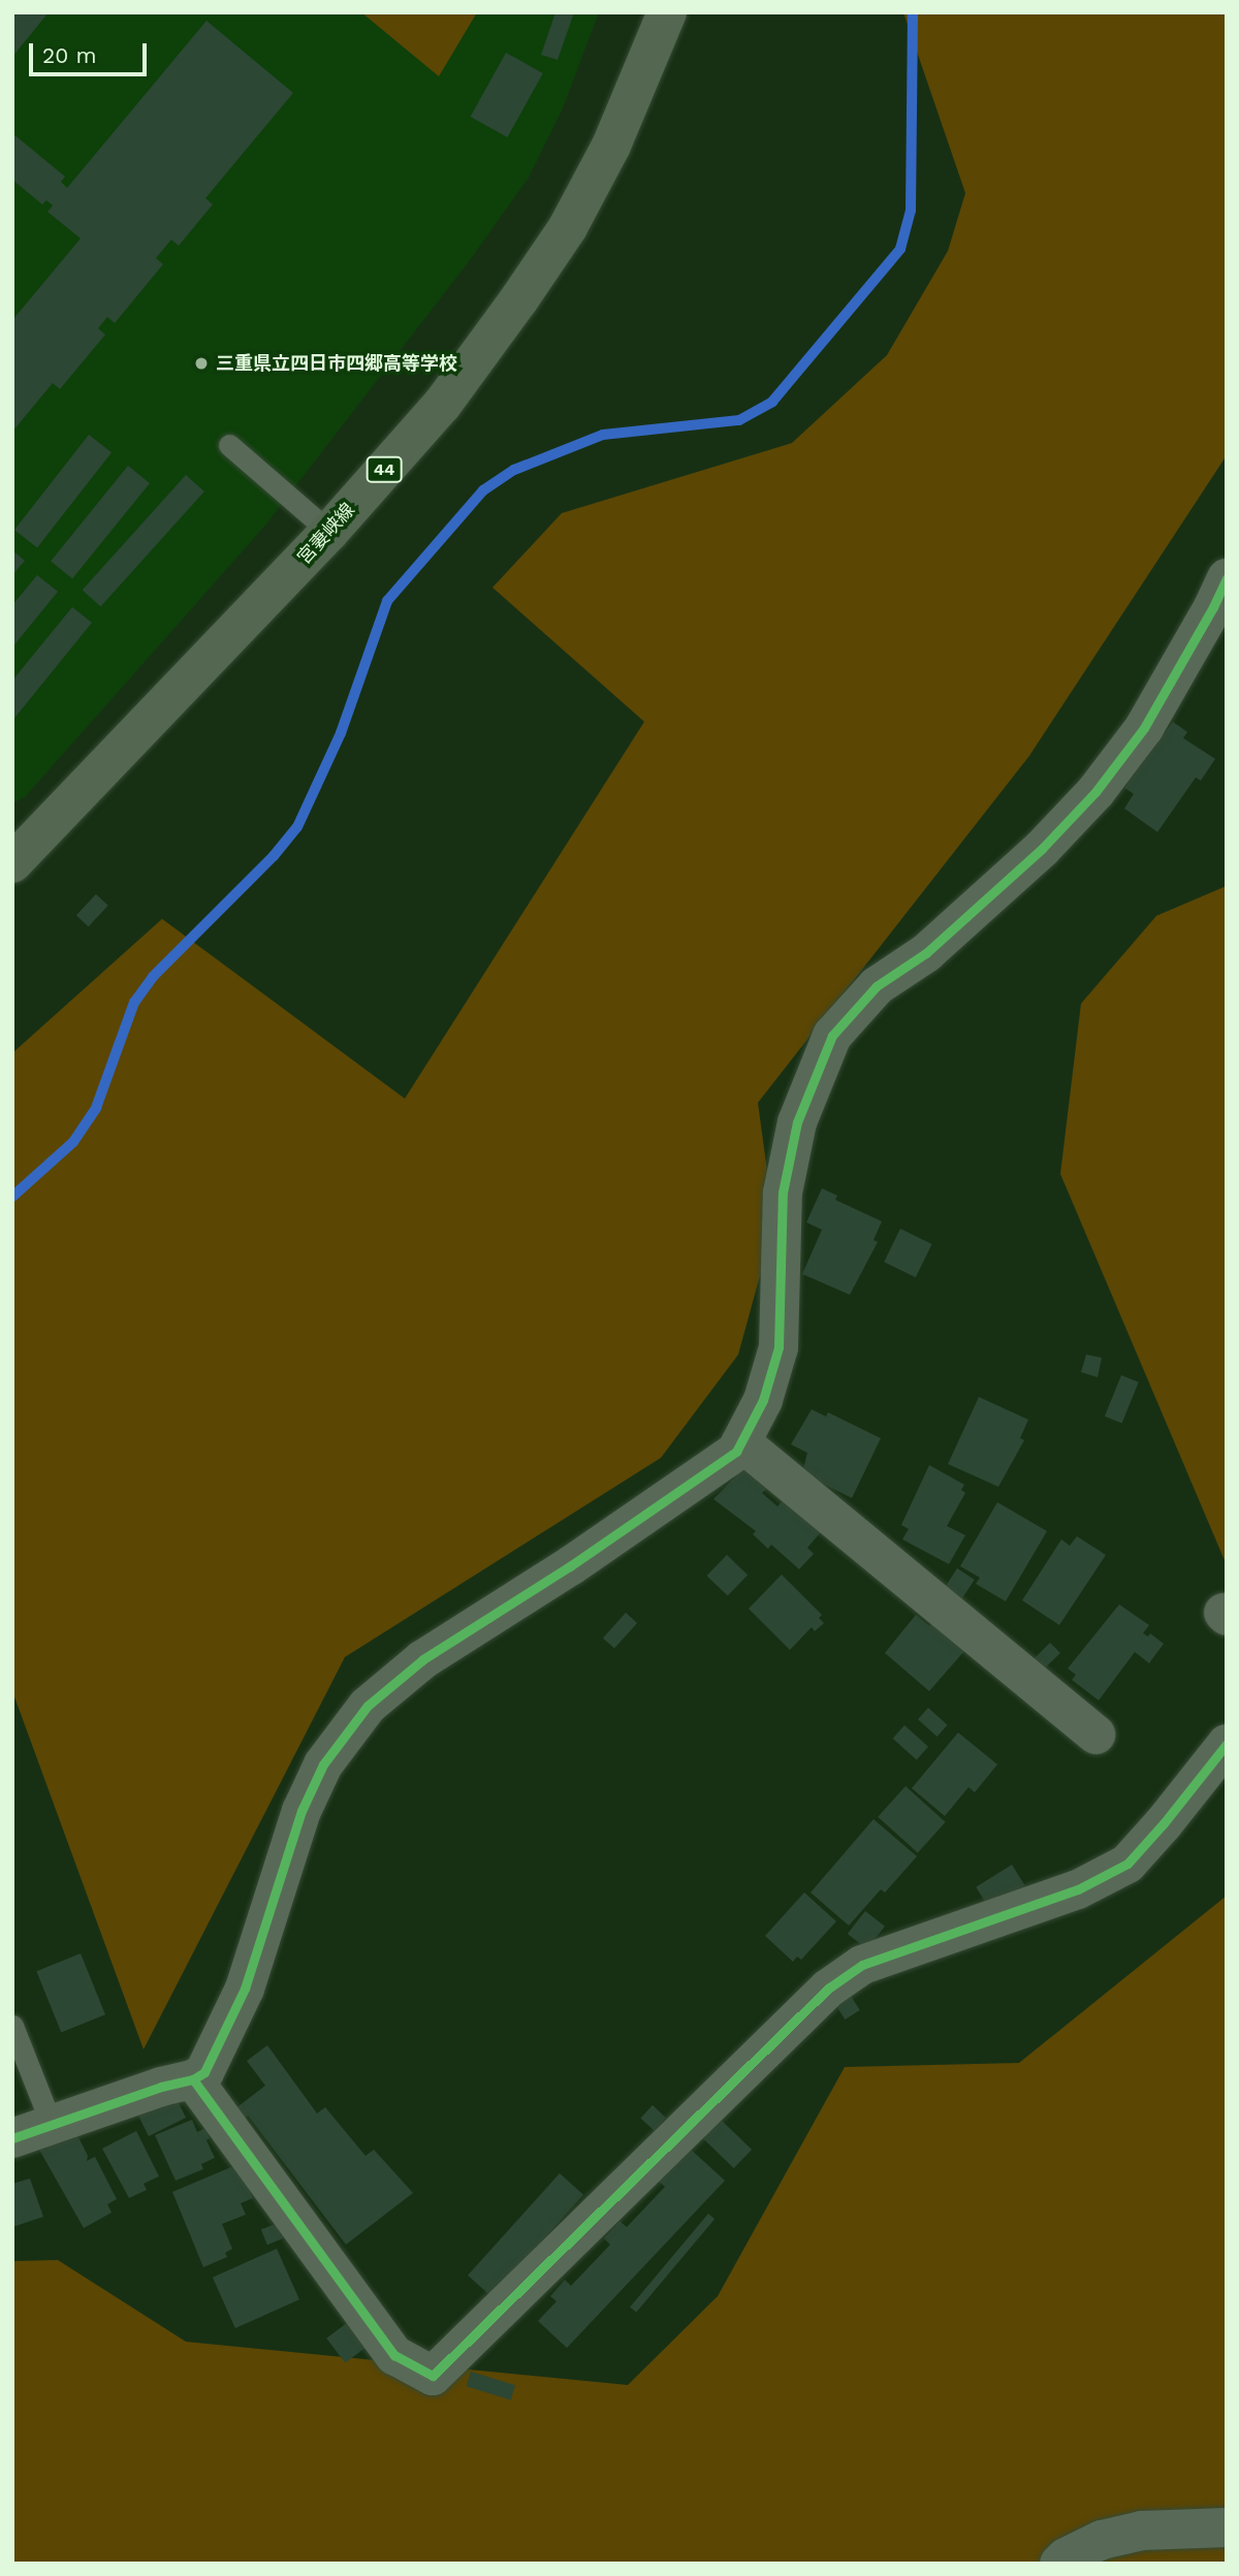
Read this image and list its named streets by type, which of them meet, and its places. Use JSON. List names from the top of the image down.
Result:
{
  "streets": {
    "main road": ["44", "宮妻峡線"]
  },
  "places": ["三重県立四日市四郷高等学校"],
  "scale_bar": "20 m"
}
